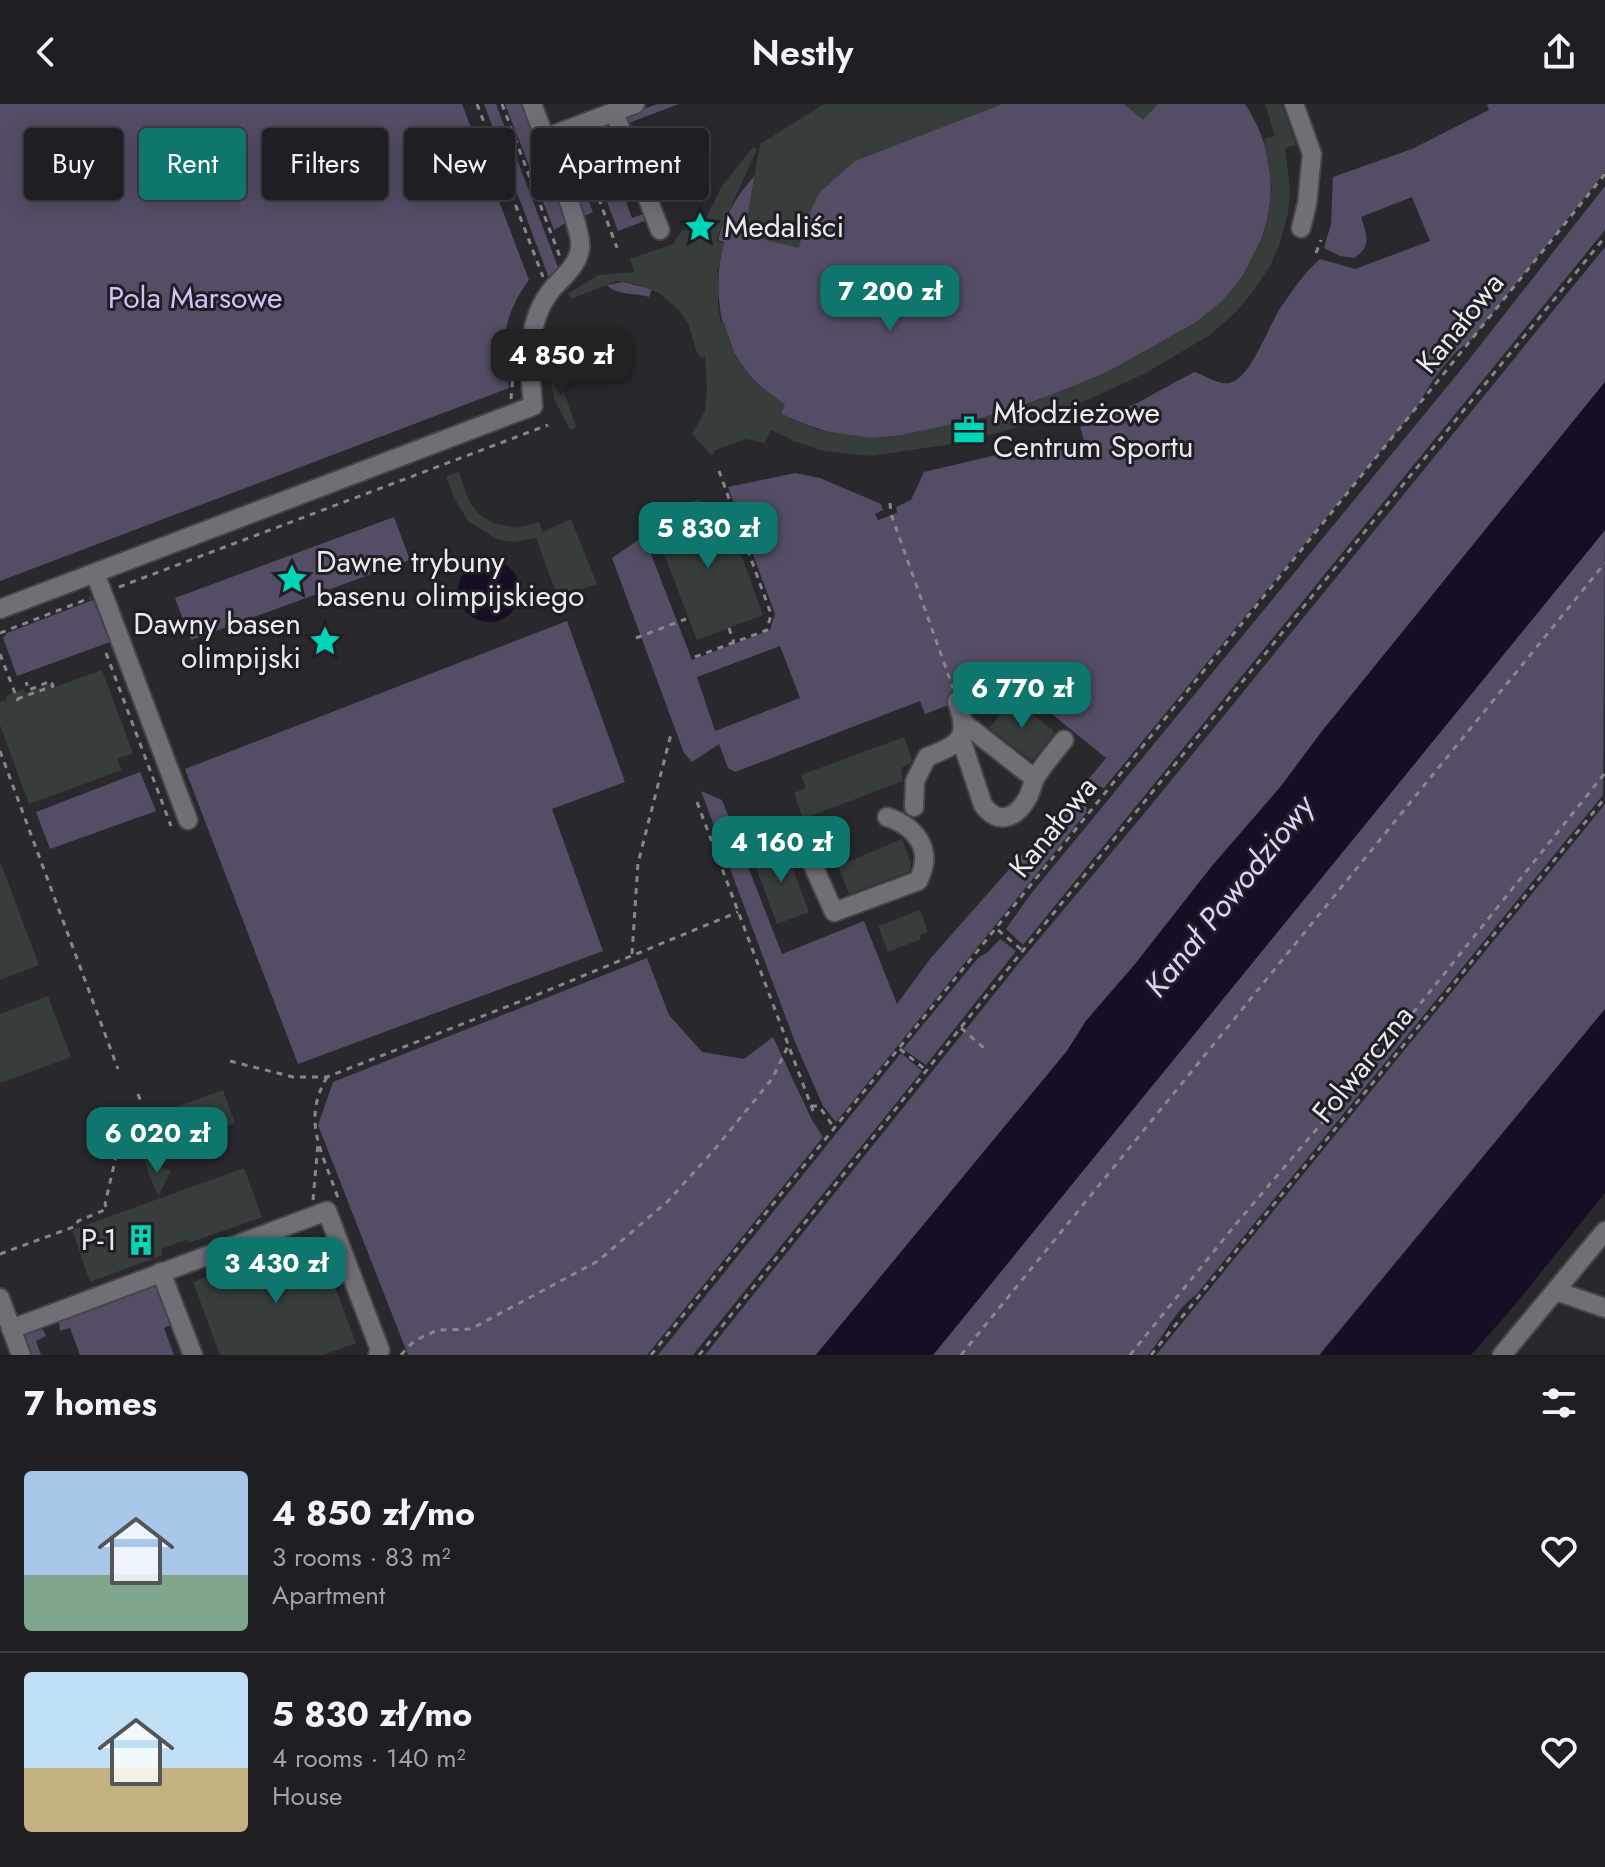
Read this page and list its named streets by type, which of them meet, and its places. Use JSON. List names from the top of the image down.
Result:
{
  "streets": {
    "path": ["Kanałowa", "Folwarczna"]
  },
  "water": ["Kanał Powodziowy"],
  "parks": ["Pola Marsowe"],
  "places": {
    "place": ["Medaliści", "Dawne trybuny basenu olimpijskiego", "Dawny basen olimpijski"],
    "office": ["Młodzieżowe Centrum Sportu"],
    "building": ["P-1"]
  },
  "page": {
    "header": "Nestly",
    "chip": [
      "Buy",
      "Rent",
      "Filters",
      "New",
      "Apartment"
    ],
    "price": [
      "7 200 zł",
      "4 850 zł",
      "5 830 zł",
      "6 770 zł",
      "4 160 zł",
      "6 020 zł",
      "3 430 zł"
    ],
    "heading": "7 homes",
    "list": [
      {
        "name": "4 850 zł/mo",
        "note": "3 rooms · 83 m² · Apartment"
      },
      {
        "name": "5 830 zł/mo",
        "note": "4 rooms · 140 m² · House"
      }
    ]
  }
}
